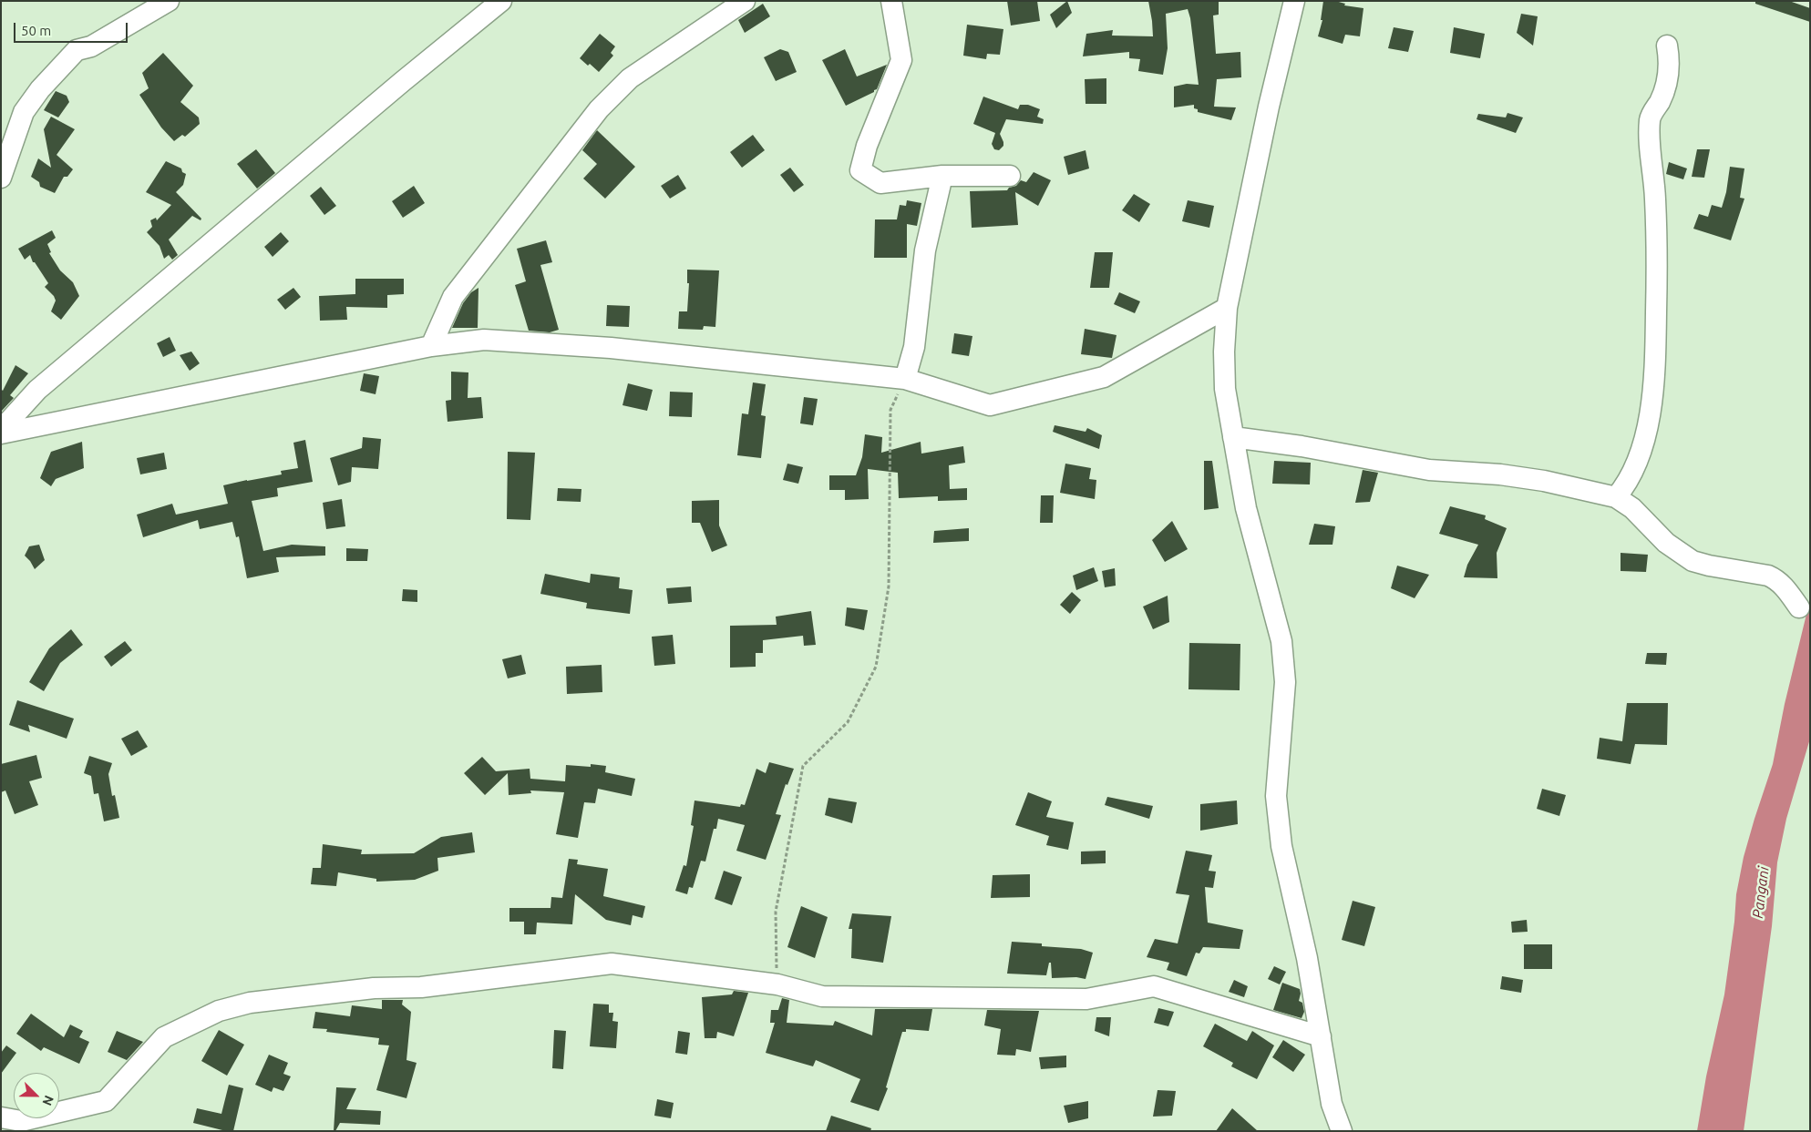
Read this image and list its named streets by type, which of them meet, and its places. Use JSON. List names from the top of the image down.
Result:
{
  "water": ["Pangani"],
  "scale_bar": "50 m",
  "north": "bottom right"
}
